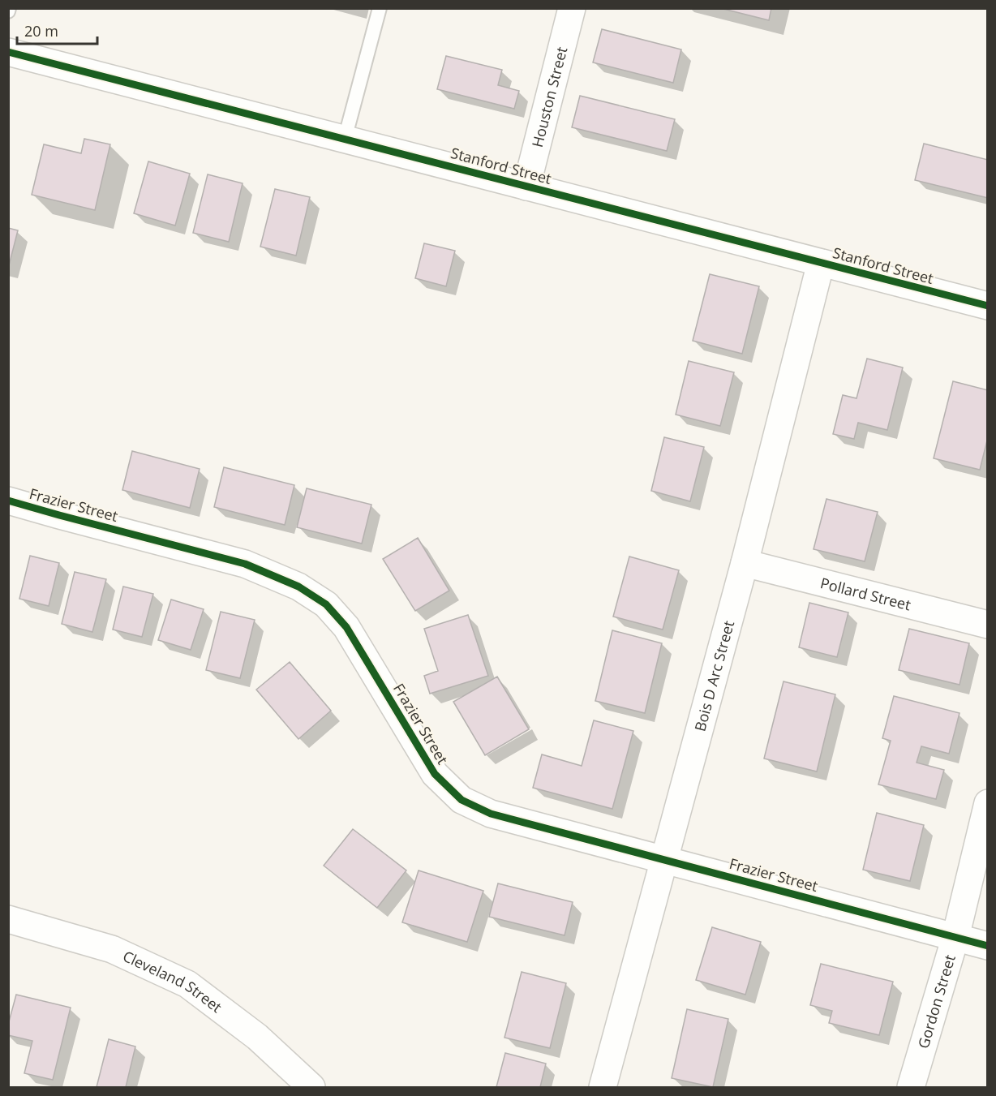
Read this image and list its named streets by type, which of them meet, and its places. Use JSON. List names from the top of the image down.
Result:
{
  "streets": {
    "street": [
      "Houston Street",
      "Stanford Street",
      "Frazier Street",
      "Pollard Street",
      "Bois D Arc Street",
      "Cleveland Street",
      "Gordon Street"
    ]
  },
  "crossings": [
    ["Houston Street", "Stanford Street"],
    ["Stanford Street", "Bois D Arc Street"],
    ["Frazier Street", "Bois D Arc Street"],
    ["Frazier Street", "Gordon Street"],
    ["Pollard Street", "Bois D Arc Street"]
  ],
  "scale_bar": "20 m"
}
